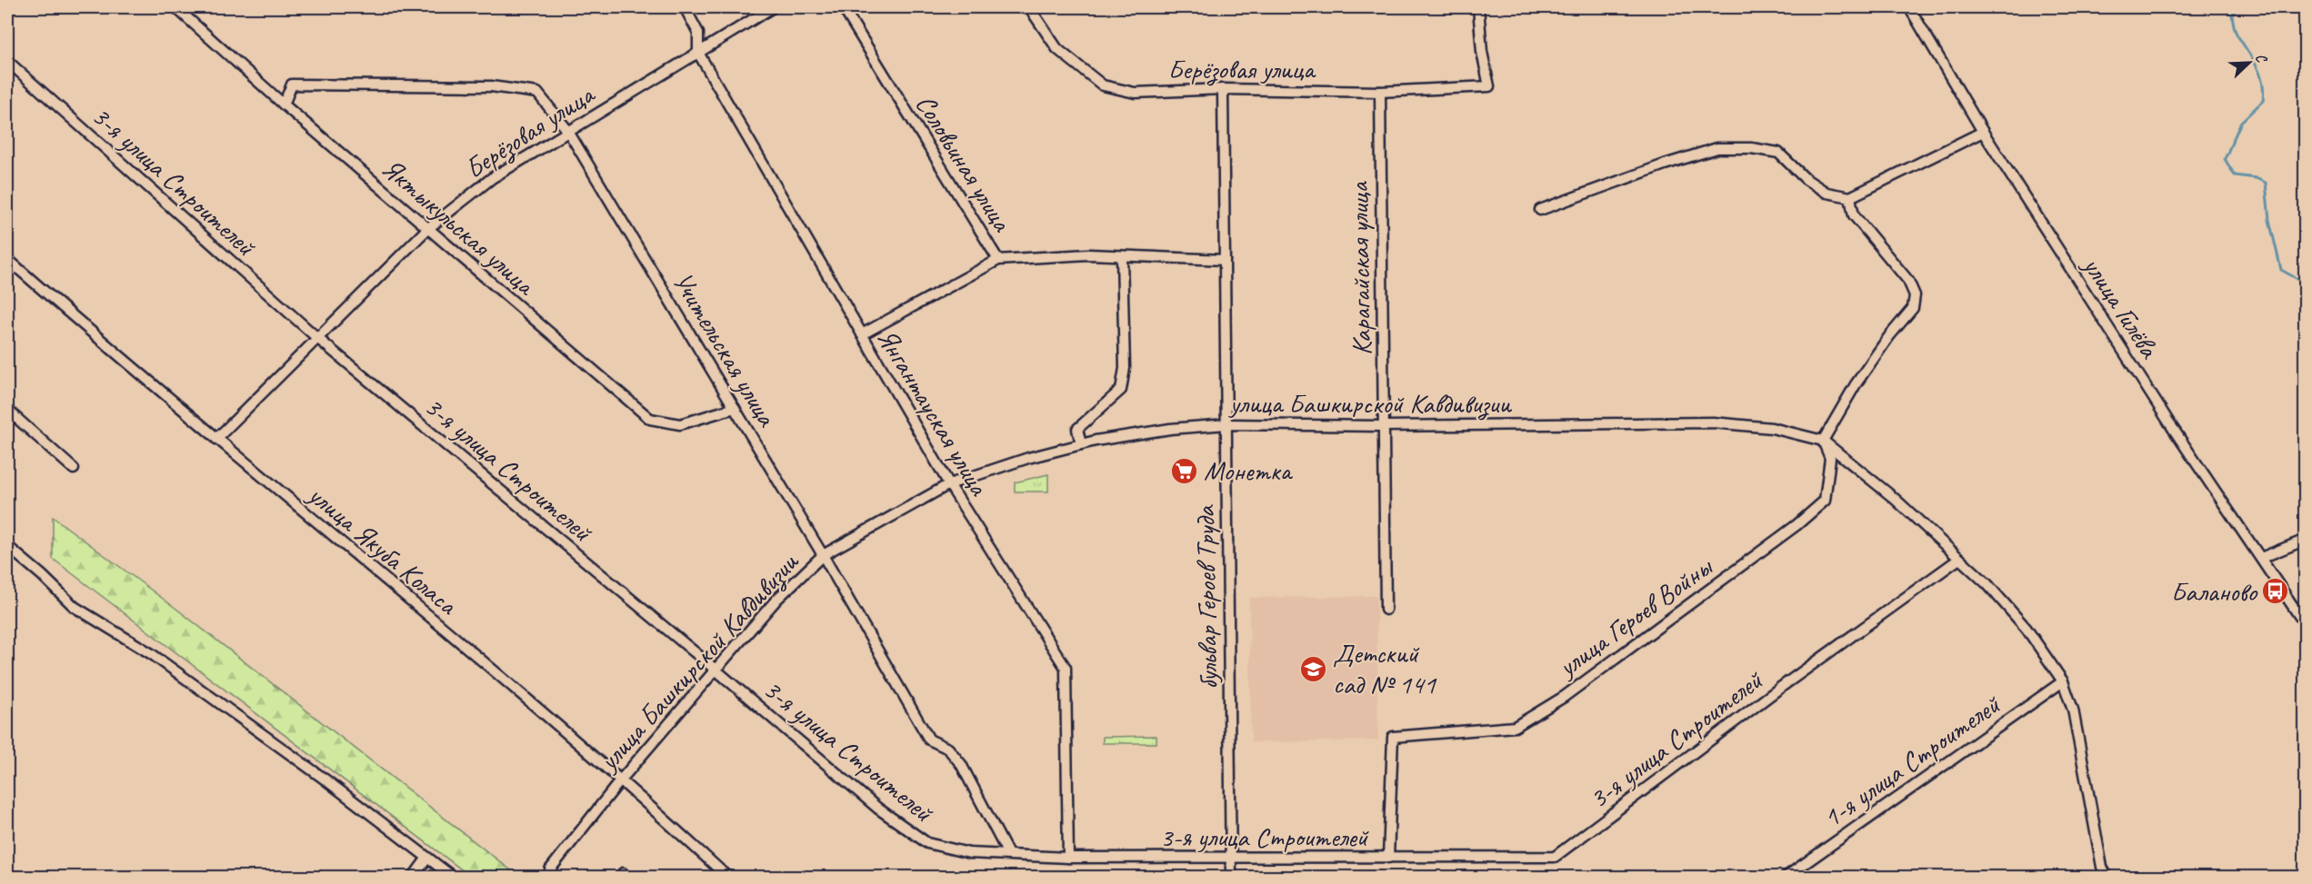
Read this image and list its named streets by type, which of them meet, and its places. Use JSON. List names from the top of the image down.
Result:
{
  "streets": {
    "street": [
      "Берёзовая улица",
      "Соловьиная улица",
      "3-я улица Строителей",
      "Яктыкульская улица",
      "Карагайская улица",
      "улица Гилёва",
      "Учительская улица",
      "улица Башкирской Кавдивизии",
      "Янгантауская улица",
      "улица Якуба Коласа",
      "бульвар Героев Труда",
      "улица Героев Войны",
      "1-я улица Строителей"
    ]
  },
  "crossings": [
    ["Берёзовая улица", "3-я улица Строителей"],
    ["Берёзовая улица", "Яктыкульская улица"],
    ["Берёзовая улица", "Карагайская улица"],
    ["Берёзовая улица", "Учительская улица"],
    ["Берёзовая улица", "Янгантауская улица"],
    ["Берёзовая улица", "улица Якуба Коласа"],
    ["Берёзовая улица", "бульвар Героев Труда"],
    ["Соловьиная улица", "бульвар Героев Труда"],
    ["3-я улица Строителей", "Учительская улица"],
    ["3-я улица Строителей", "улица Башкирской Кавдивизии"],
    ["3-я улица Строителей", "Янгантауская улица"],
    ["3-я улица Строителей", "бульвар Героев Труда"],
    ["3-я улица Строителей", "улица Героев Войны"],
    ["Яктыкульская улица", "Учительская улица"],
    ["Карагайская улица", "улица Башкирской Кавдивизии"],
    ["Учительская улица", "улица Башкирской Кавдивизии"],
    ["улица Башкирской Кавдивизии", "Янгантауская улица"],
    ["улица Башкирской Кавдивизии", "улица Якуба Коласа"],
    ["улица Башкирской Кавдивизии", "бульвар Героев Труда"],
    ["улица Башкирской Кавдивизии", "улица Героев Войны"],
    ["улица Башкирской Кавдивизии", "1-я улица Строителей"]
  ],
  "places": {
    "supermarket": ["Монетка"],
    "bus stop": ["Баланово"],
    "school or university": ["Детский сад № 141"]
  },
  "north": "top right"
}
